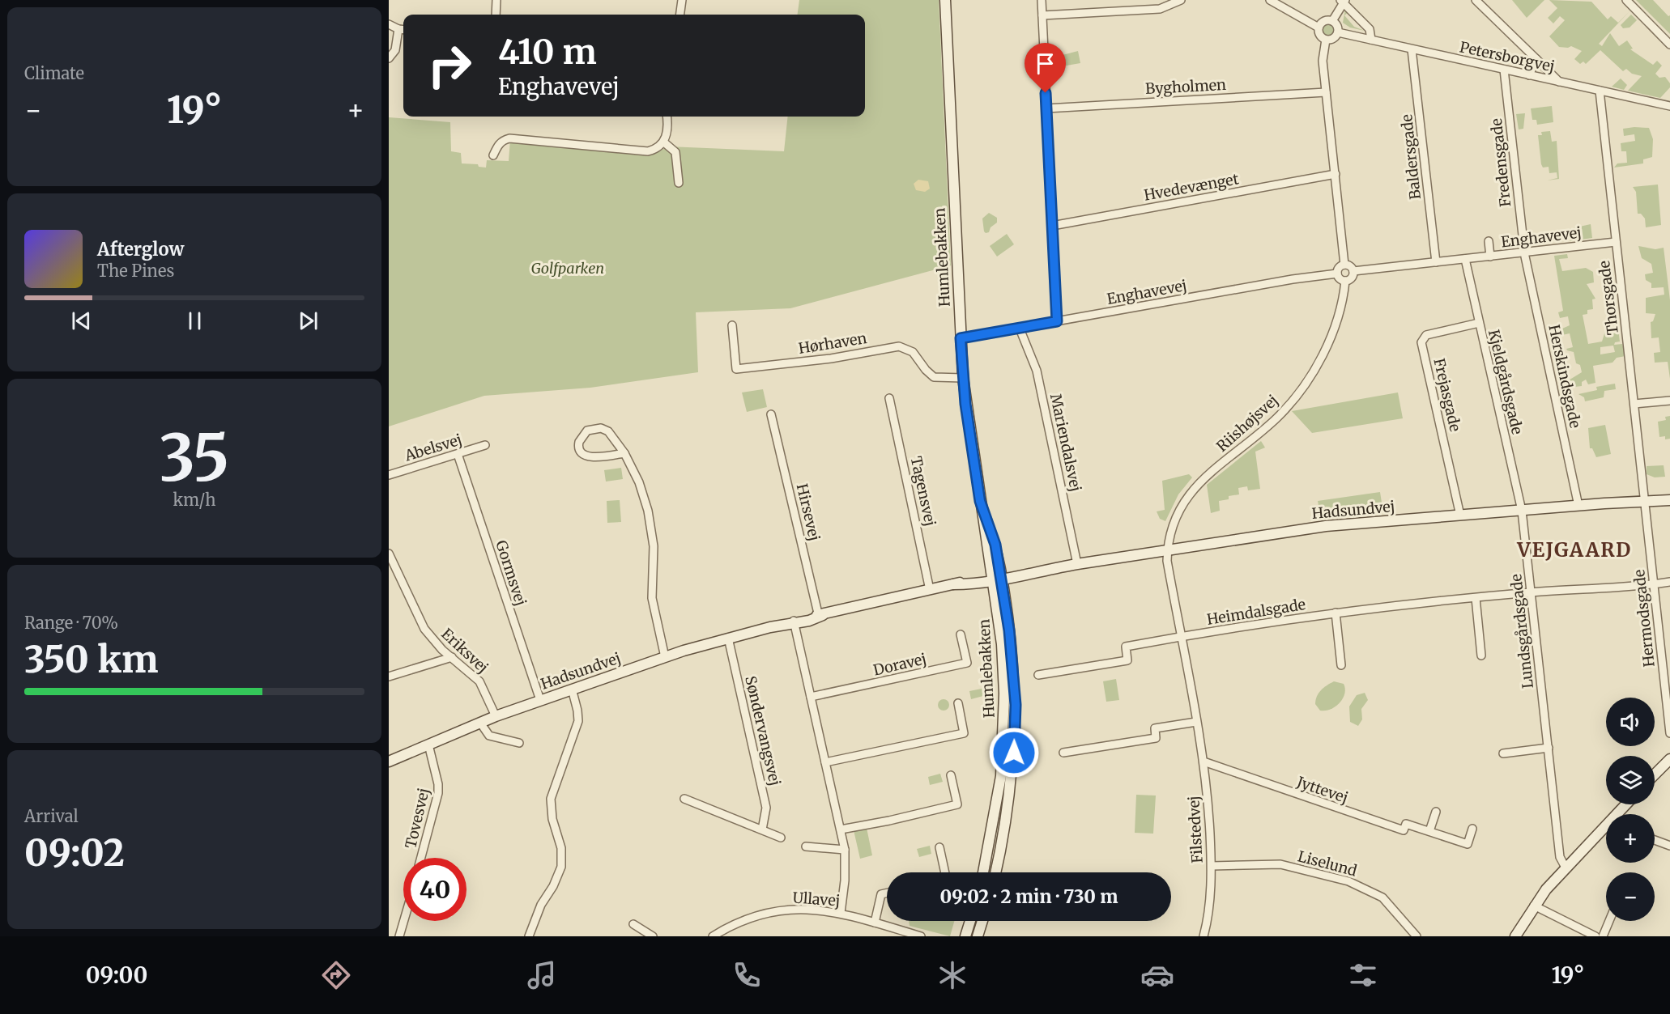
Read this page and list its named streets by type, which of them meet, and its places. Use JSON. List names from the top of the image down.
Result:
{
  "streets": {
    "street": [
      "Petersborgvej",
      "Bygholmen",
      "Baldersgade",
      "Fredensgade",
      "Hvedevænget",
      "Enghavevej",
      "Humlebakken",
      "Thorsgade",
      "Hørhaven",
      "Herskindsgade",
      "Kjeldgårdsgade",
      "Frejasgade",
      "Riishøjsvej",
      "Mariendalsvej",
      "Abelsvej",
      "Tagensvej",
      "Hadsundvej",
      "Hirsevej",
      "Gormsvej",
      "Heimdalsgade",
      "Hermodsgade",
      "Lundsgårdsgade",
      "Eriksvej",
      "Doravej",
      "Søndervangsvej",
      "Jyttevej",
      "Tovesvej",
      "Filstedvej",
      "Liselund",
      "Ullavej"
    ]
  },
  "crossings": [
    ["Petersborgvej", "Baldersgade"],
    ["Petersborgvej", "Fredensgade"],
    ["Petersborgvej", "Thorsgade"],
    ["Baldersgade", "Enghavevej"],
    ["Fredensgade", "Enghavevej"],
    ["Fredensgade", "Herskindsgade"],
    ["Enghavevej", "Humlebakken"],
    ["Enghavevej", "Thorsgade"],
    ["Enghavevej", "Herskindsgade"],
    ["Enghavevej", "Kjeldgårdsgade"],
    ["Enghavevej", "Riishøjsvej"],
    ["Enghavevej", "Mariendalsvej"],
    ["Humlebakken", "Hørhaven"],
    ["Humlebakken", "Hadsundvej"],
    ["Thorsgade", "Hadsundvej"],
    ["Thorsgade", "Hermodsgade"],
    ["Herskindsgade", "Hadsundvej"],
    ["Kjeldgårdsgade", "Frejasgade"],
    ["Kjeldgårdsgade", "Hadsundvej"],
    ["Kjeldgårdsgade", "Lundsgårdsgade"],
    ["Frejasgade", "Hadsundvej"],
    ["Riishøjsvej", "Hadsundvej"],
    ["Riishøjsvej", "Filstedvej"],
    ["Mariendalsvej", "Hadsundvej"],
    ["Abelsvej", "Gormsvej"],
    ["Tagensvej", "Hadsundvej"],
    ["Hadsundvej", "Hirsevej"],
    ["Hadsundvej", "Gormsvej"],
    ["Hadsundvej", "Hermodsgade"],
    ["Hadsundvej", "Lundsgårdsgade"],
    ["Hadsundvej", "Eriksvej"],
    ["Hadsundvej", "Søndervangsvej"],
    ["Hadsundvej", "Tovesvej"],
    ["Hadsundvej", "Filstedvej"],
    ["Heimdalsgade", "Hermodsgade"],
    ["Heimdalsgade", "Lundsgårdsgade"],
    ["Heimdalsgade", "Filstedvej"],
    ["Jyttevej", "Filstedvej"],
    ["Filstedvej", "Liselund"]
  ],
  "districts": ["VEJGAARD"],
  "parks": ["Golfparken"],
  "page": {
    "tile": [
      "Climate",
      ["35", "km/h"],
      ["Range · 70%", "350 km"],
      ["Arrival", "09:02"]
    ],
    "turn": ["410 m", "Enghavevej"],
    "heat": ["−", "19°", "+"],
    "song": ["Afterglow", "The Pines"],
    "map_buttons": ["+", "−"],
    "limit": "40",
    "trip": "09:02 · 2 min · 730 m",
    "tabs": ["09:00", "19°"]
  }
}
